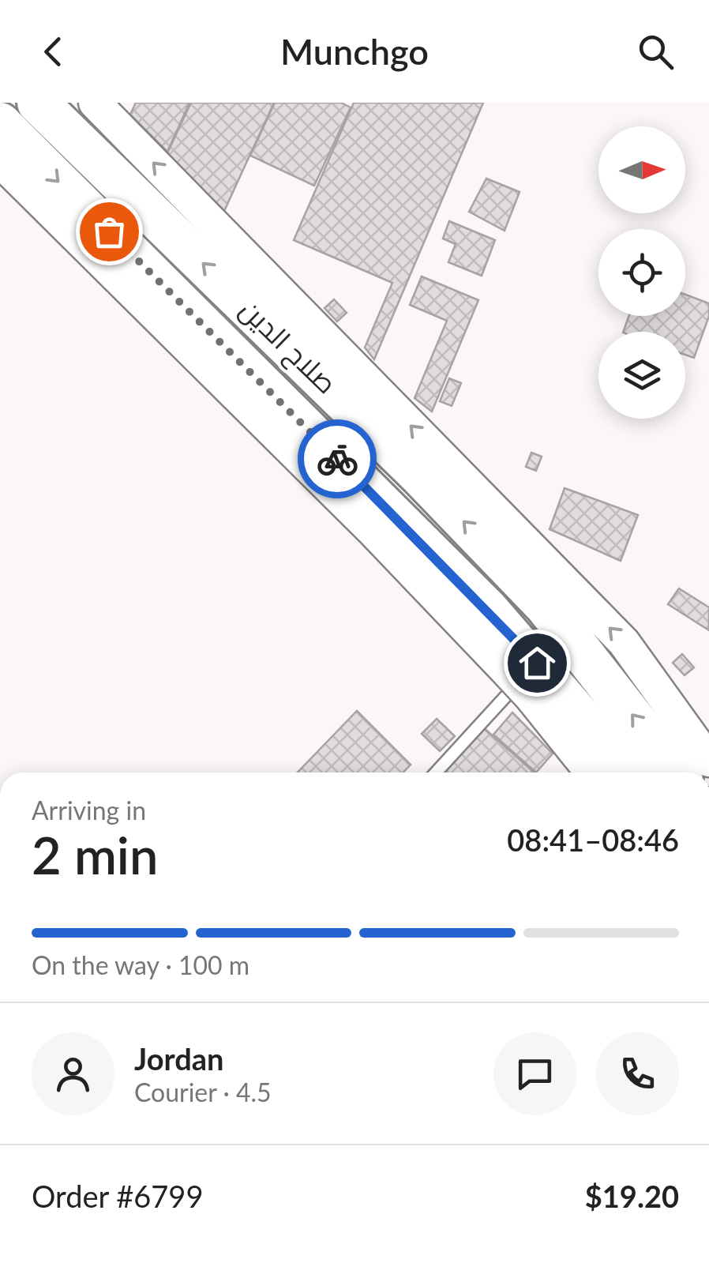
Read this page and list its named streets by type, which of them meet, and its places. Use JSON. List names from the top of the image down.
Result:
{
  "streets": {
    "highway": ["صلاح الدين"]
  },
  "north": "right",
  "page": {
    "header": "Munchgo",
    "heading": ["2 min", "Arriving in", "08:41–08:46"],
    "panel": [
      "Jordan",
      "Courier · 4.5",
      "Order #6799",
      "$19.20"
    ],
    "bar": "On the way · 100 m"
  }
}
